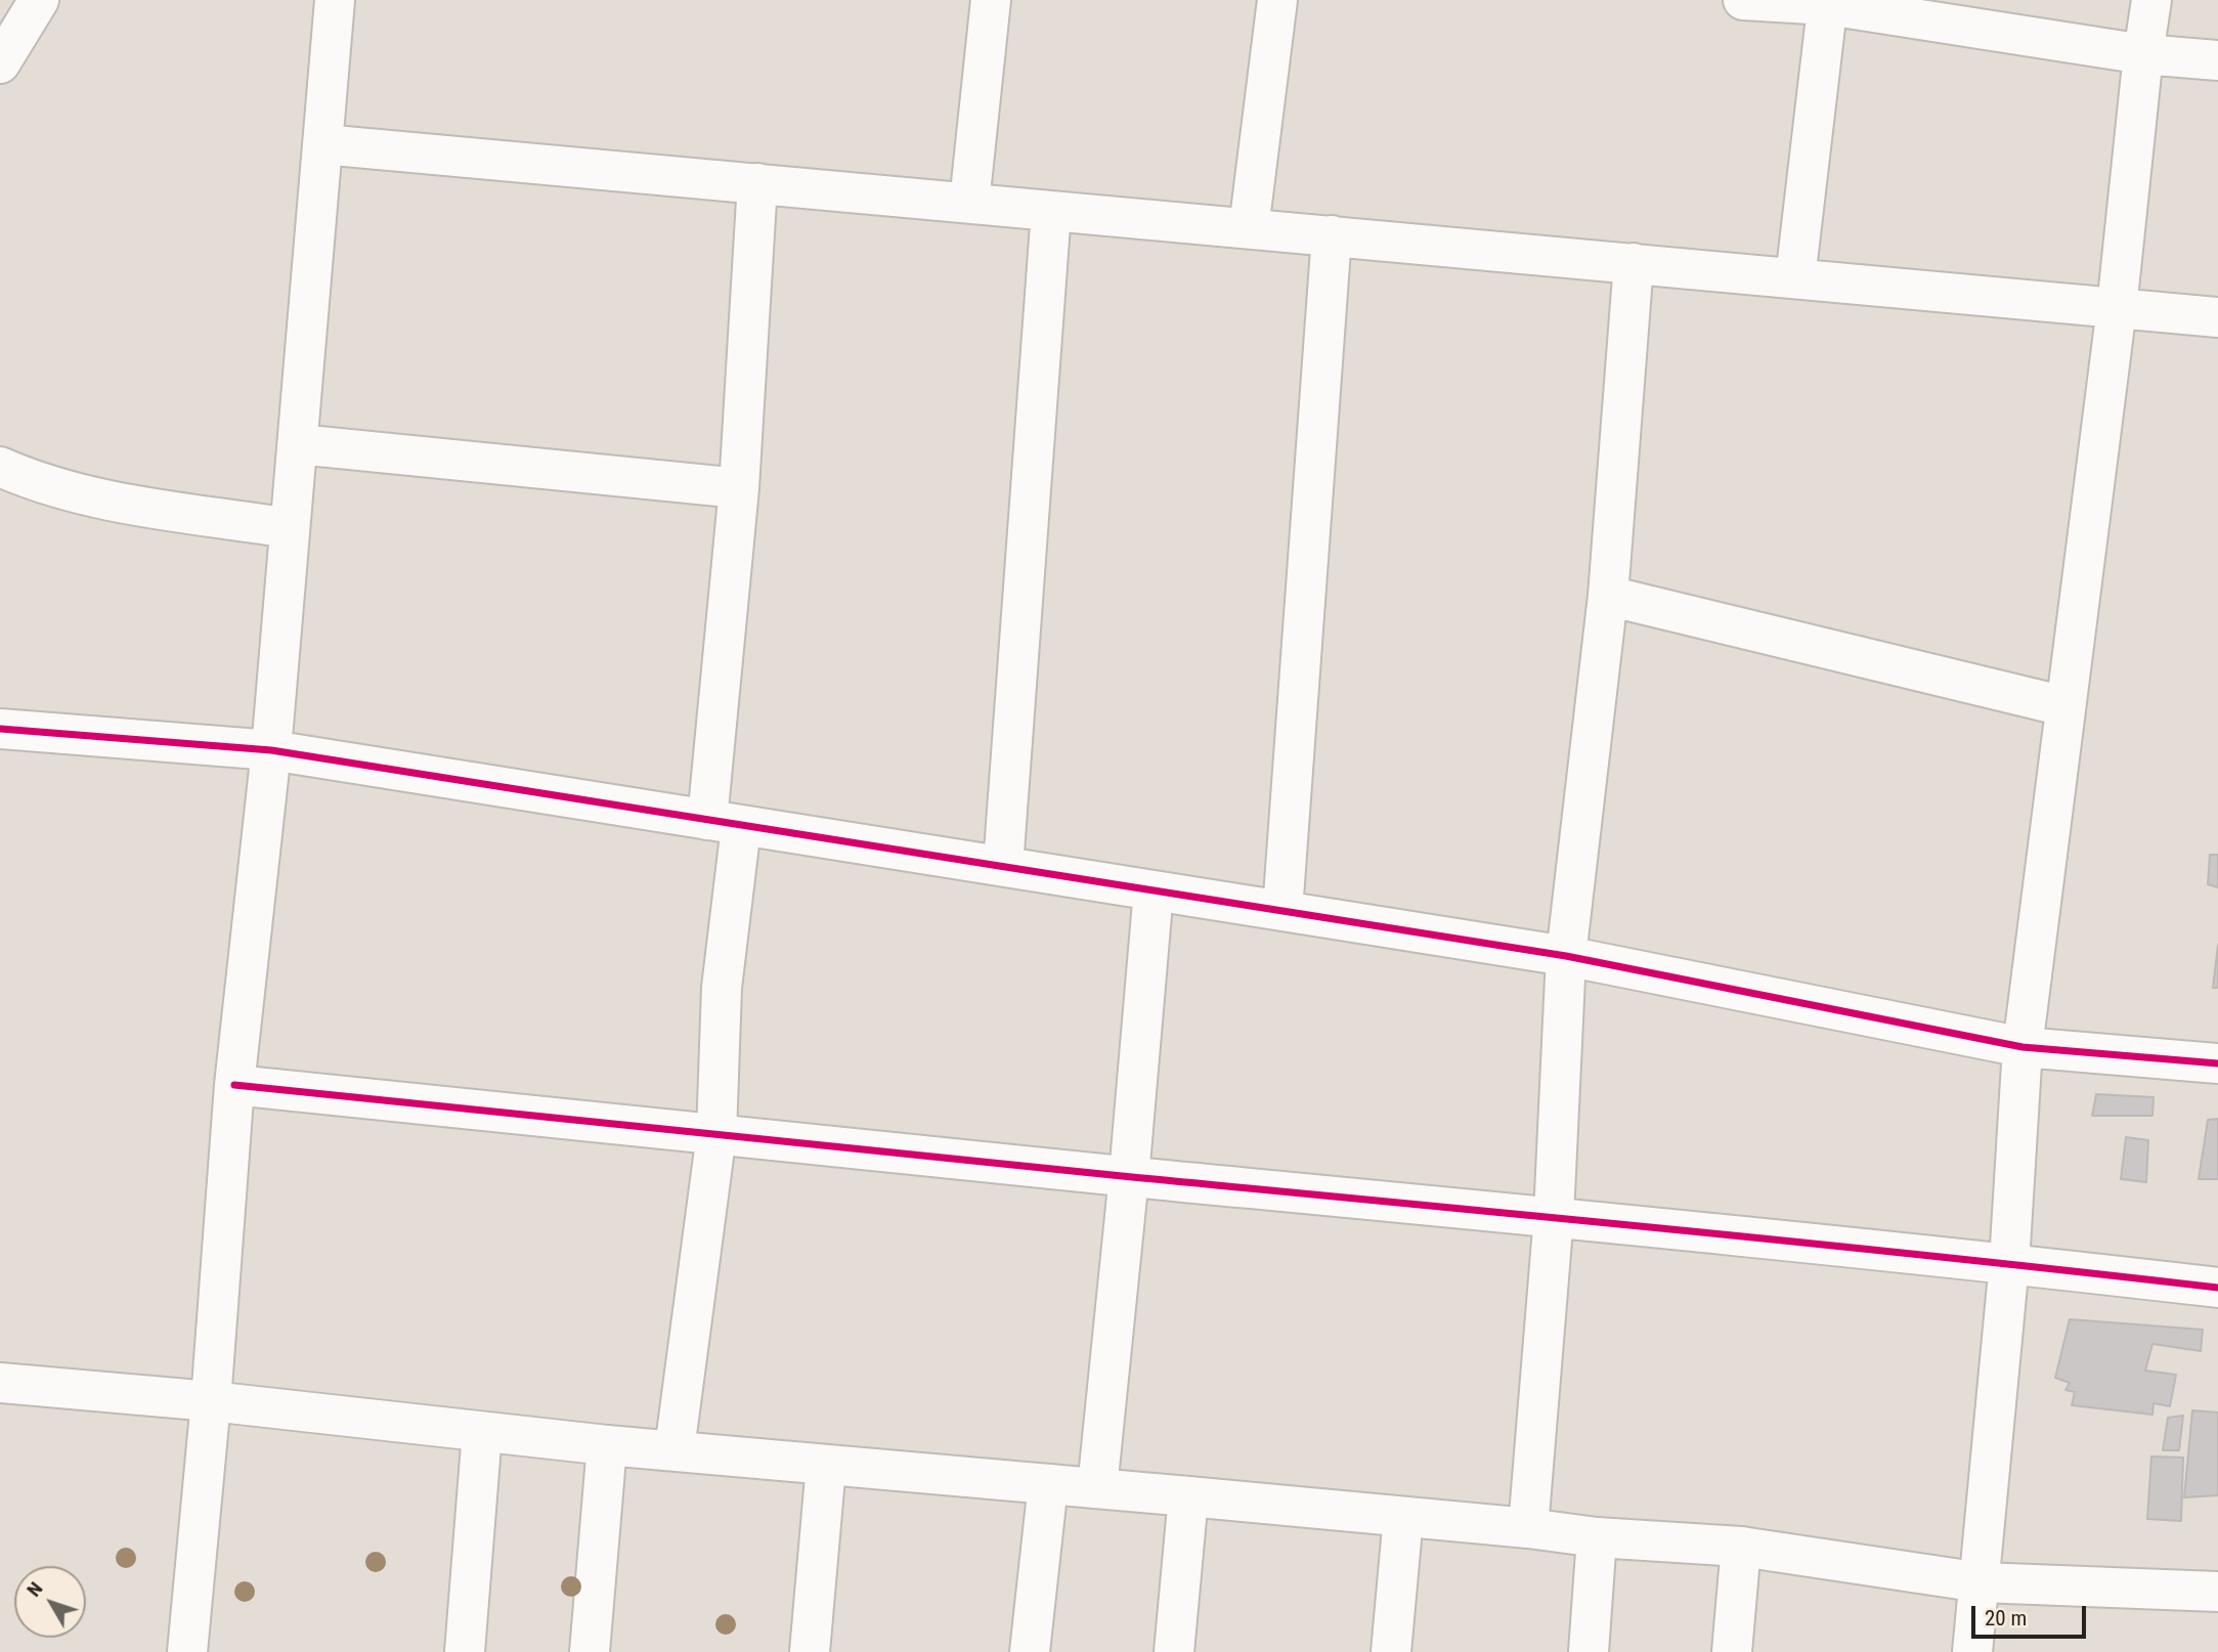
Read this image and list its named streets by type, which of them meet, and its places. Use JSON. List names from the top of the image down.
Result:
{
  "scale_bar": "20 m",
  "north": "top left"
}
